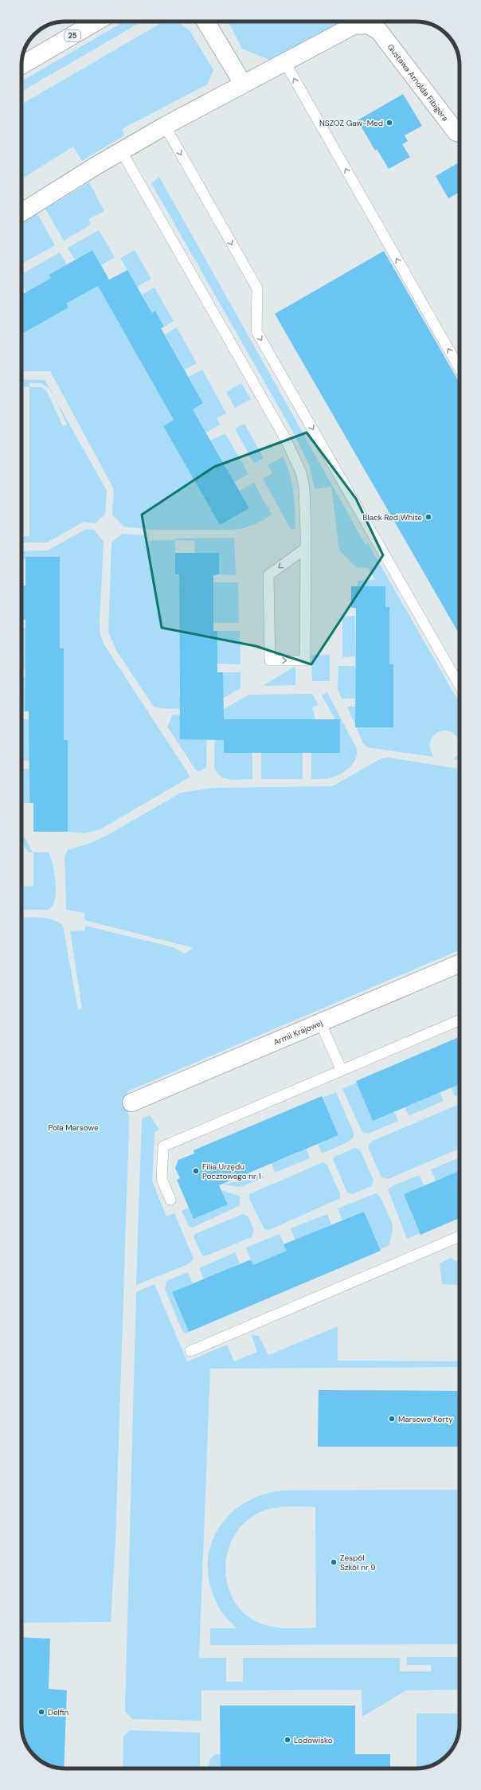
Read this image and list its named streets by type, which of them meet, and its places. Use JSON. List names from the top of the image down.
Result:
{
  "streets": {
    "street": ["25", "Gustawa Arnolda Fibigera", "Armii Krajowej"]
  },
  "parks": ["Pola Marsowe"],
  "places": [
    "NSZOZ Gaw-Med",
    "Black Red White",
    "Filia Urzędu Pocztowego nr 1",
    "Marsowe Korty",
    "Zespół Szkół nr 9",
    "Delfin",
    "Lodowisko"
  ]
}
